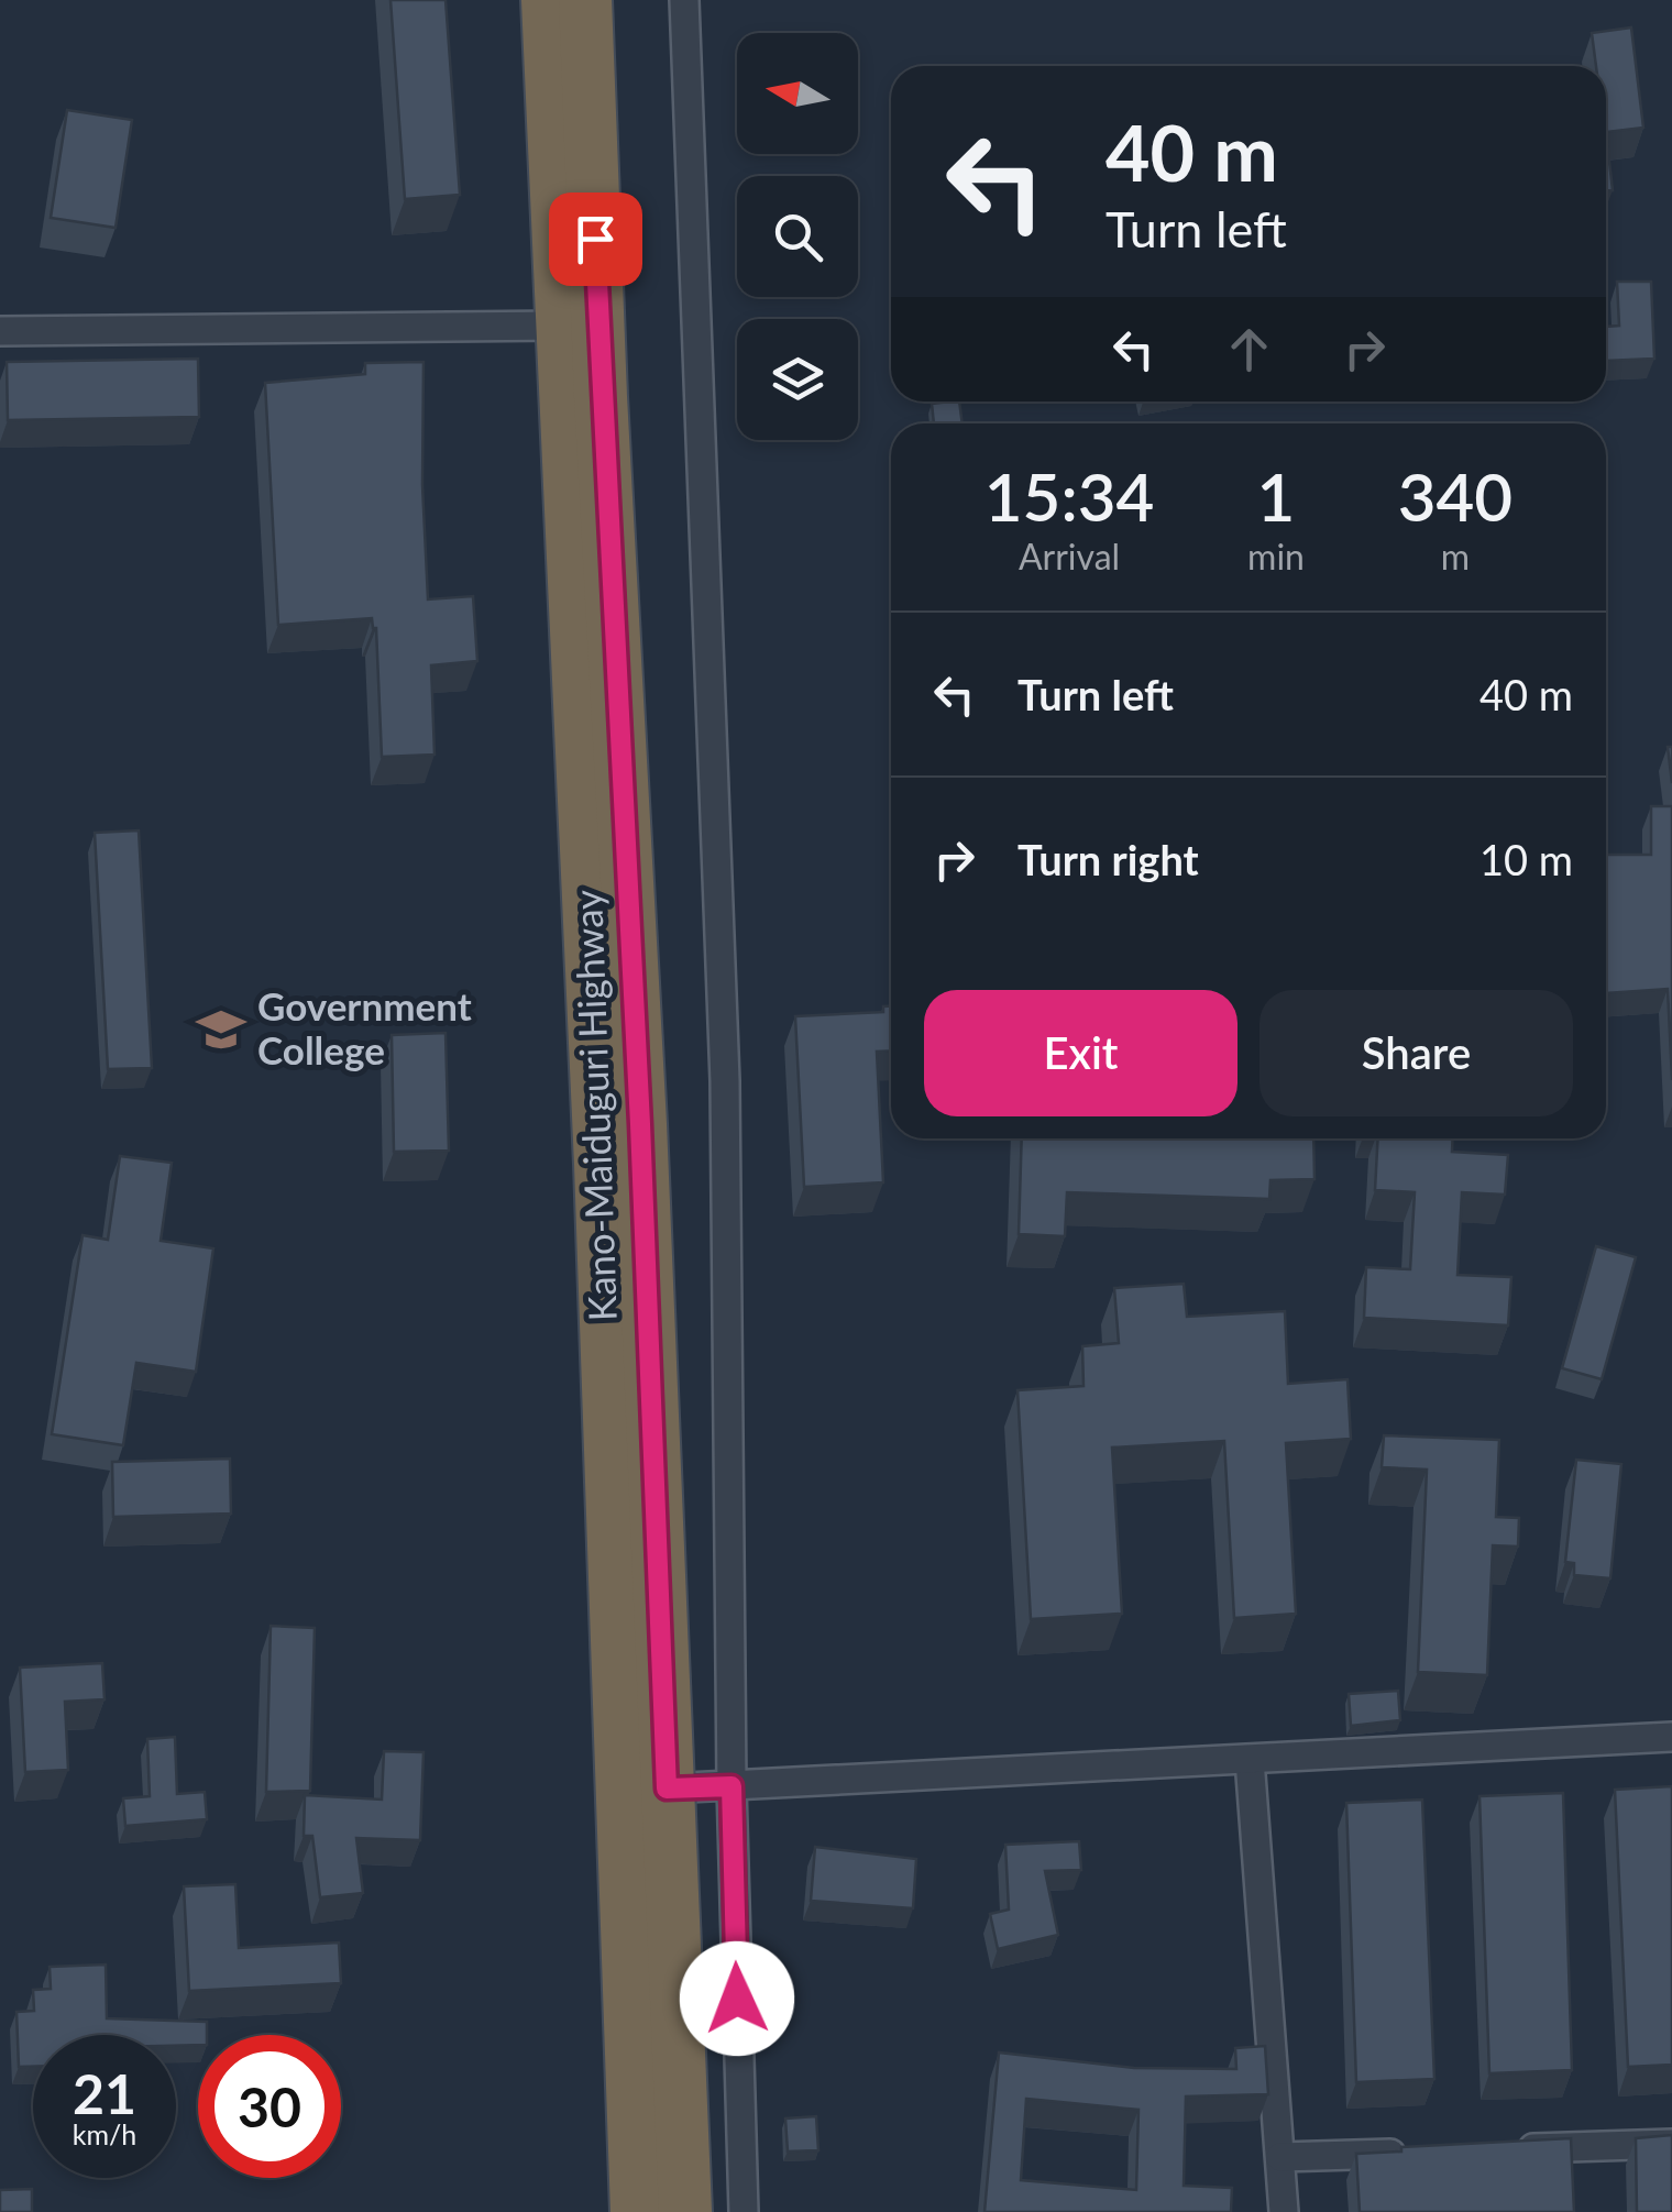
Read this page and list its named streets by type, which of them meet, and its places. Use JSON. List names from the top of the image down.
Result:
{
  "streets": {
    "highway": ["Kano-Maiduguri Highway"]
  },
  "places": {
    "school or university": ["Government College"]
  },
  "north": "left",
  "page": {
    "turn": ["40 m", "Turn left"],
    "eta": [
      "15:34",
      "Arrival",
      "1",
      "min",
      "340",
      "m"
    ],
    "list": [
      {
        "name": "Turn left",
        "value": "40 m"
      },
      {
        "name": "Turn right",
        "value": "10 m"
      }
    ],
    "buttons": ["Exit", "Share"],
    "speed": "21 km/h",
    "limit": "30"
  }
}
